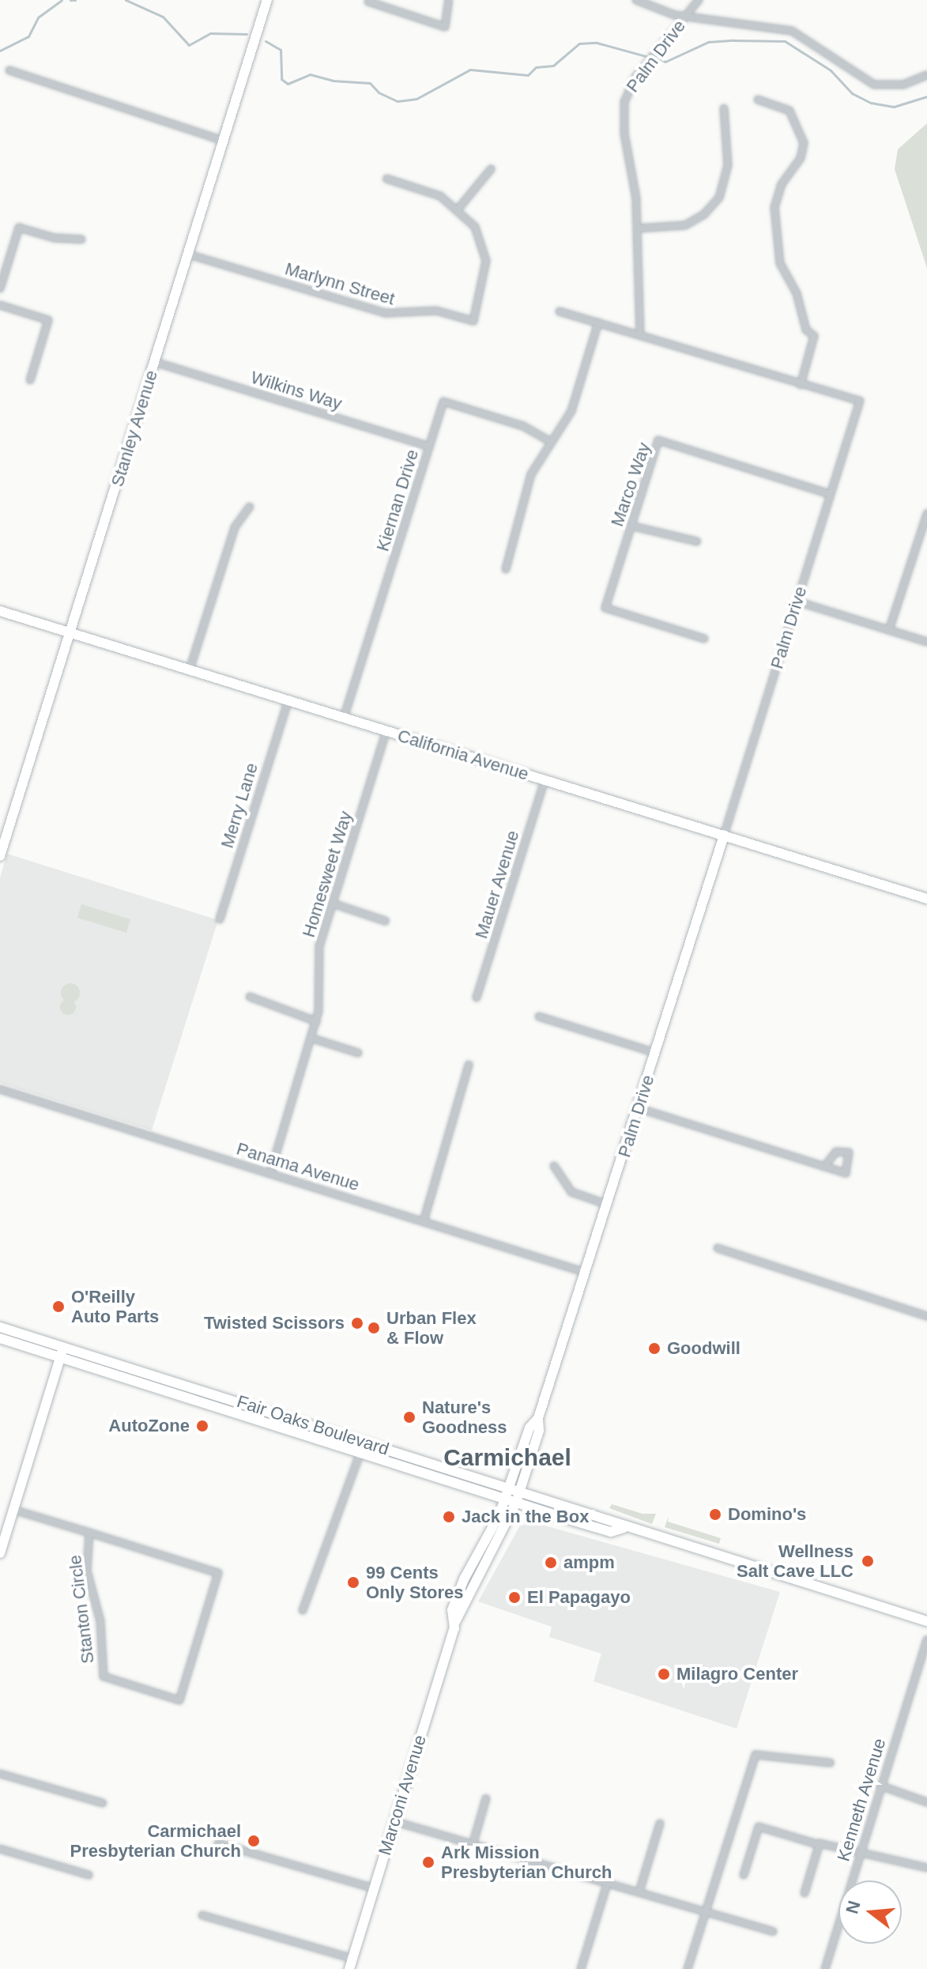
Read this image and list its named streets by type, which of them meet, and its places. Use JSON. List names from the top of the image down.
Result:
{
  "streets": {
    "street": [
      "Palm Drive",
      "Marlynn Street",
      "Wilkins Way",
      "Stanley Avenue",
      "Marco Way",
      "Kiernan Drive",
      "California Avenue",
      "Merry Lane",
      "Homesweet Way",
      "Mauer Avenue",
      "Panama Avenue",
      "Fair Oaks Boulevard",
      "Stanton Circle",
      "Marconi Avenue",
      "Kenneth Avenue"
    ]
  },
  "crossings": [
    ["Palm Drive", "Marco Way"],
    ["Palm Drive", "California Avenue"],
    ["Palm Drive", "Panama Avenue"],
    ["Palm Drive", "Fair Oaks Boulevard"],
    ["Palm Drive", "Marconi Avenue"],
    ["Marlynn Street", "Stanley Avenue"],
    ["Wilkins Way", "Stanley Avenue"],
    ["Wilkins Way", "Kiernan Drive"],
    ["Stanley Avenue", "California Avenue"],
    ["Kiernan Drive", "California Avenue"],
    ["California Avenue", "Merry Lane"],
    ["California Avenue", "Homesweet Way"],
    ["California Avenue", "Mauer Avenue"],
    ["Homesweet Way", "Panama Avenue"],
    ["Fair Oaks Boulevard", "Marconi Avenue"]
  ],
  "districts": ["Carmichael"],
  "places": [
    "O'Reilly Auto Parts",
    "Twisted Scissors",
    "Urban Flex & Flow",
    "Goodwill",
    "Nature's Goodness",
    "AutoZone",
    "Domino's",
    "Jack in the Box",
    "Wellness Salt Cave LLC",
    "ampm",
    "99 Cents Only Stores",
    "El Papagayo",
    "Milagro Center",
    "Carmichael Presbyterian Church",
    "Ark Mission Presbyterian Church"
  ],
  "north": "left"
}
